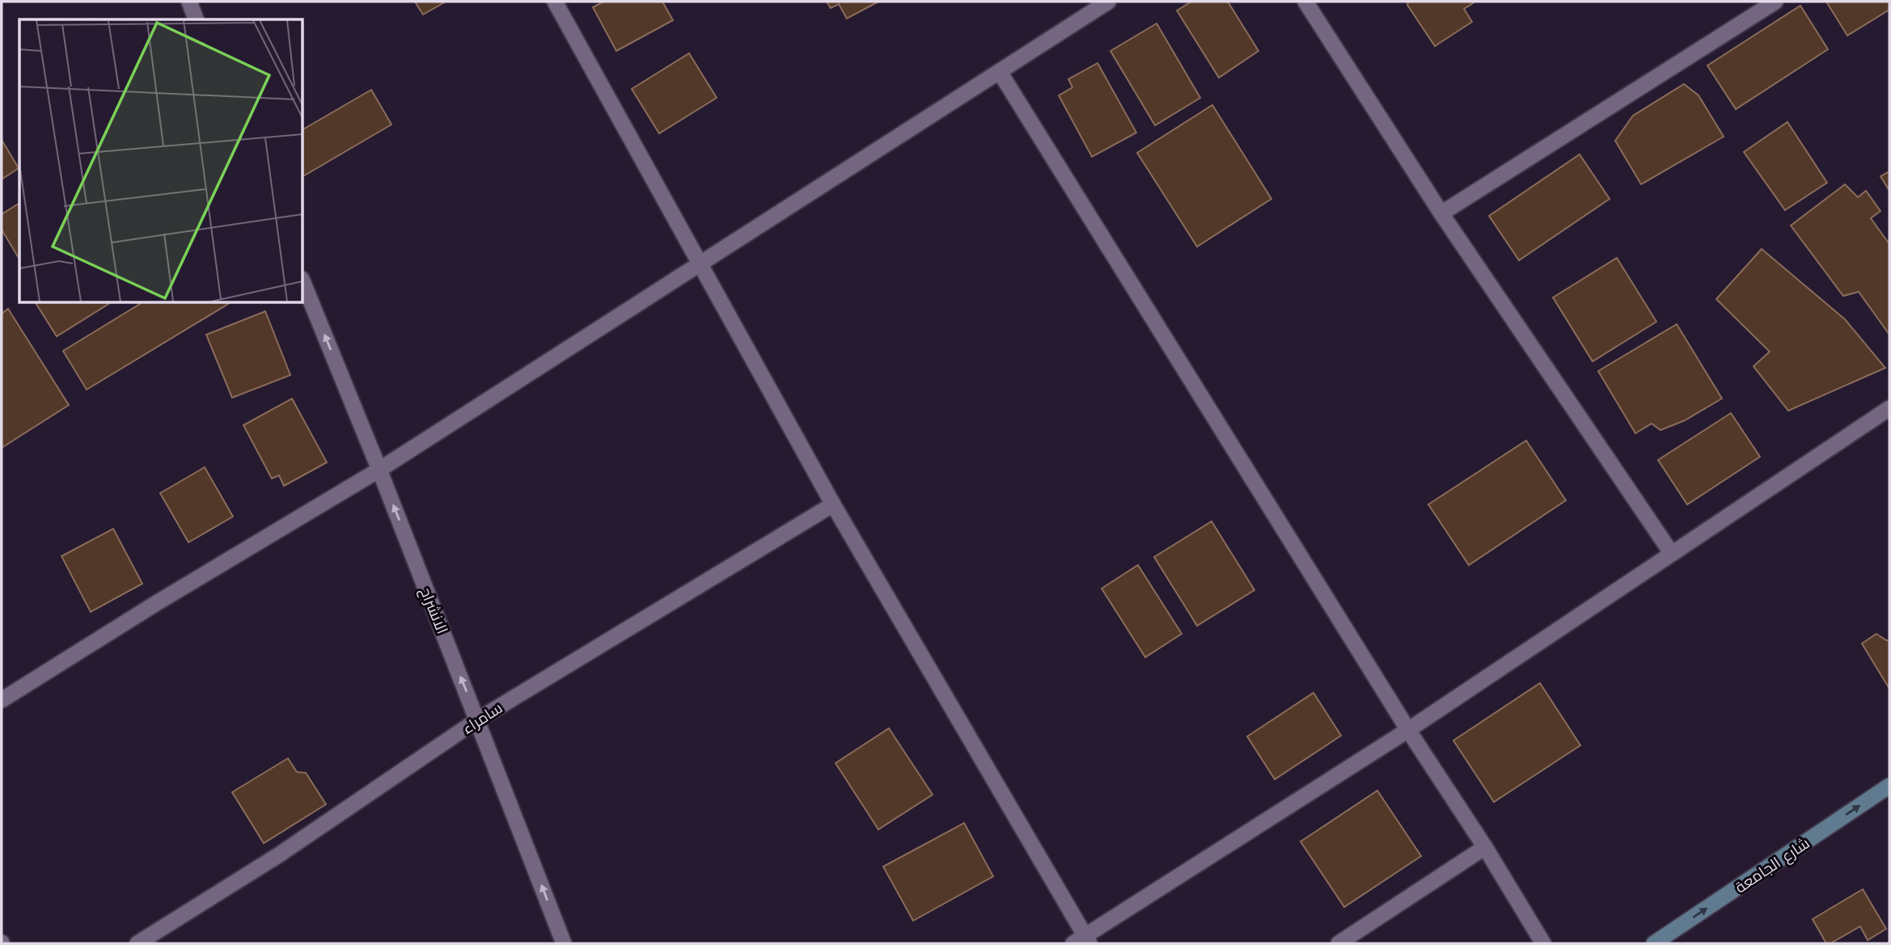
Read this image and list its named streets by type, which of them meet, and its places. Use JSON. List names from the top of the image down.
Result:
{
  "streets": {
    "main road": ["شارع الجامعة"],
    "street": ["الانشراح", "سامراء"]
  },
  "crossings": [
    ["الانشراح", "سامراء"]
  ],
  "one_way": ["الانشراح", "شارع الجامعة"]
}
